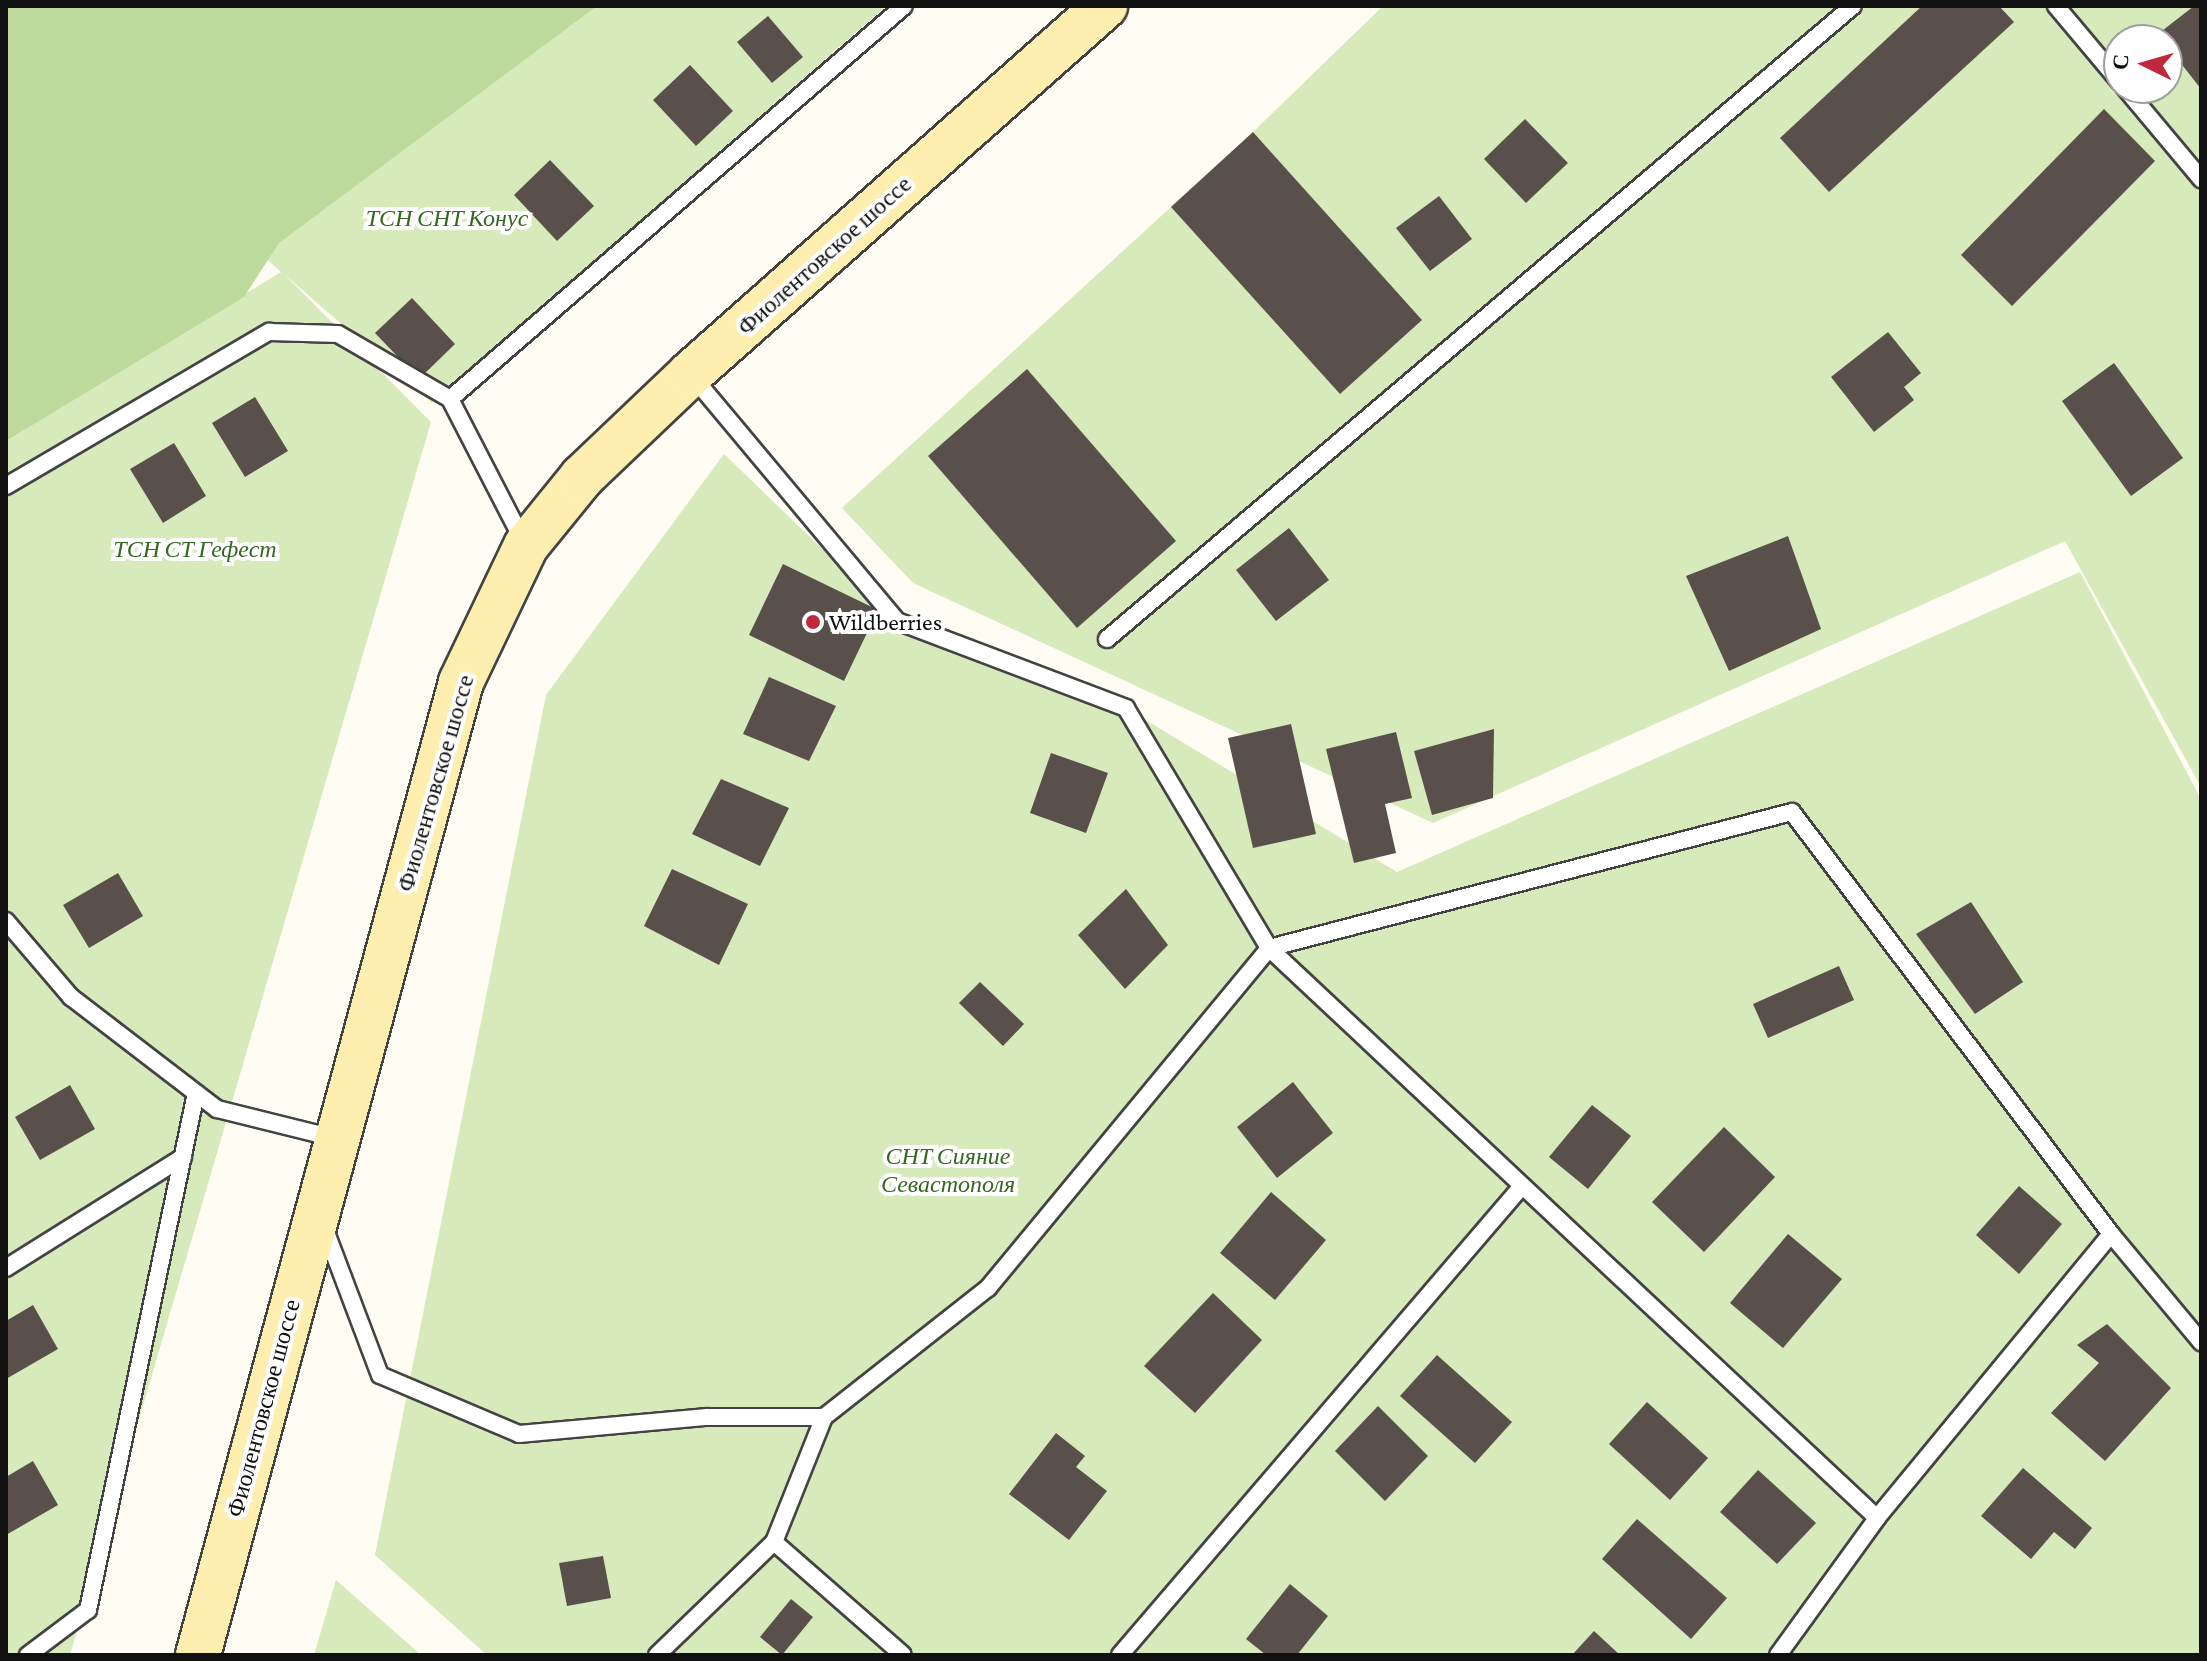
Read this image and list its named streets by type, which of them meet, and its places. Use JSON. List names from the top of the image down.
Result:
{
  "streets": {
    "main road": ["Фиолентовское шоссе"]
  },
  "parks": ["ТСН СНТ Конус", "ТСН СТ Гефест", "СНТ Сияние Севастополя"],
  "places": ["Wildberries"],
  "north": "left"
}
